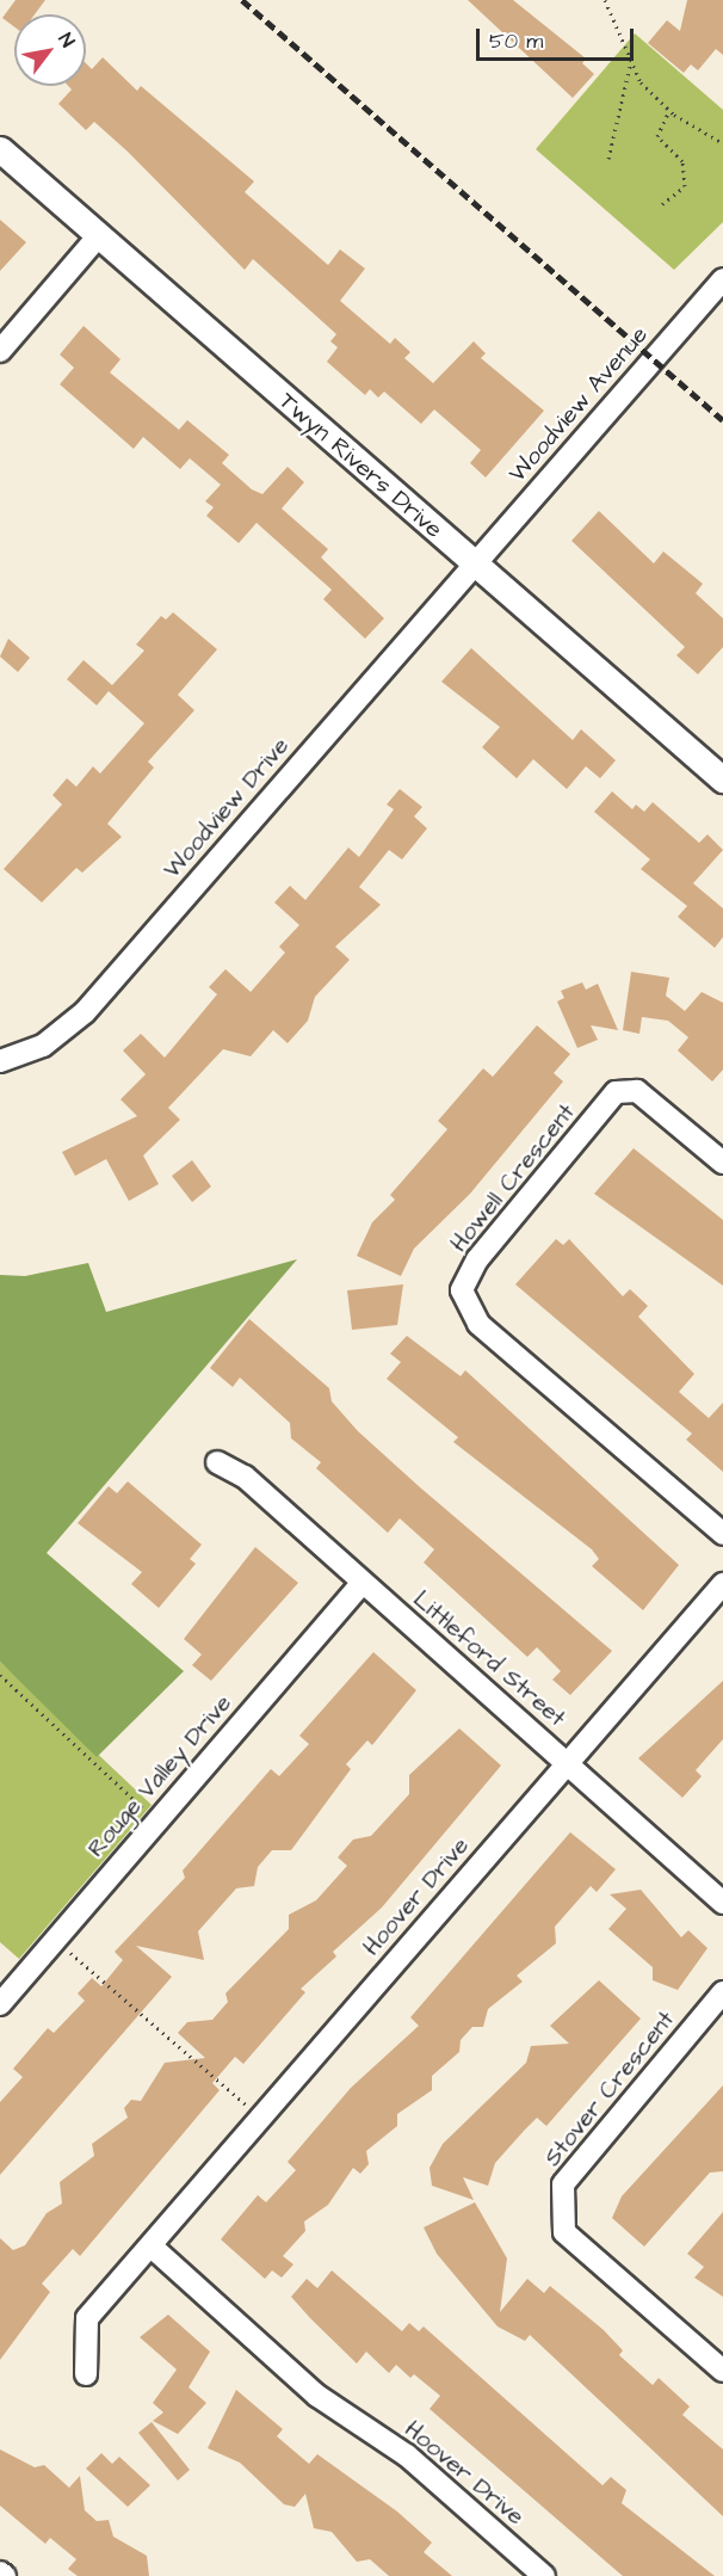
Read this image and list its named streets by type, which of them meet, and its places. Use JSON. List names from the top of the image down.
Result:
{
  "streets": {
    "street": [
      "Woodview Avenue",
      "Twyn Rivers Drive",
      "Woodview Drive",
      "Howell Crescent",
      "Littleford Street",
      "Rouge Valley Drive",
      "Hoover Drive",
      "Stover Crescent"
    ]
  },
  "crossings": [
    ["Woodview Avenue", "Twyn Rivers Drive"],
    ["Woodview Avenue", "Woodview Drive"],
    ["Twyn Rivers Drive", "Woodview Drive"],
    ["Littleford Street", "Rouge Valley Drive"],
    ["Littleford Street", "Hoover Drive"]
  ],
  "scale_bar": "50 m",
  "north": "top right"
}
